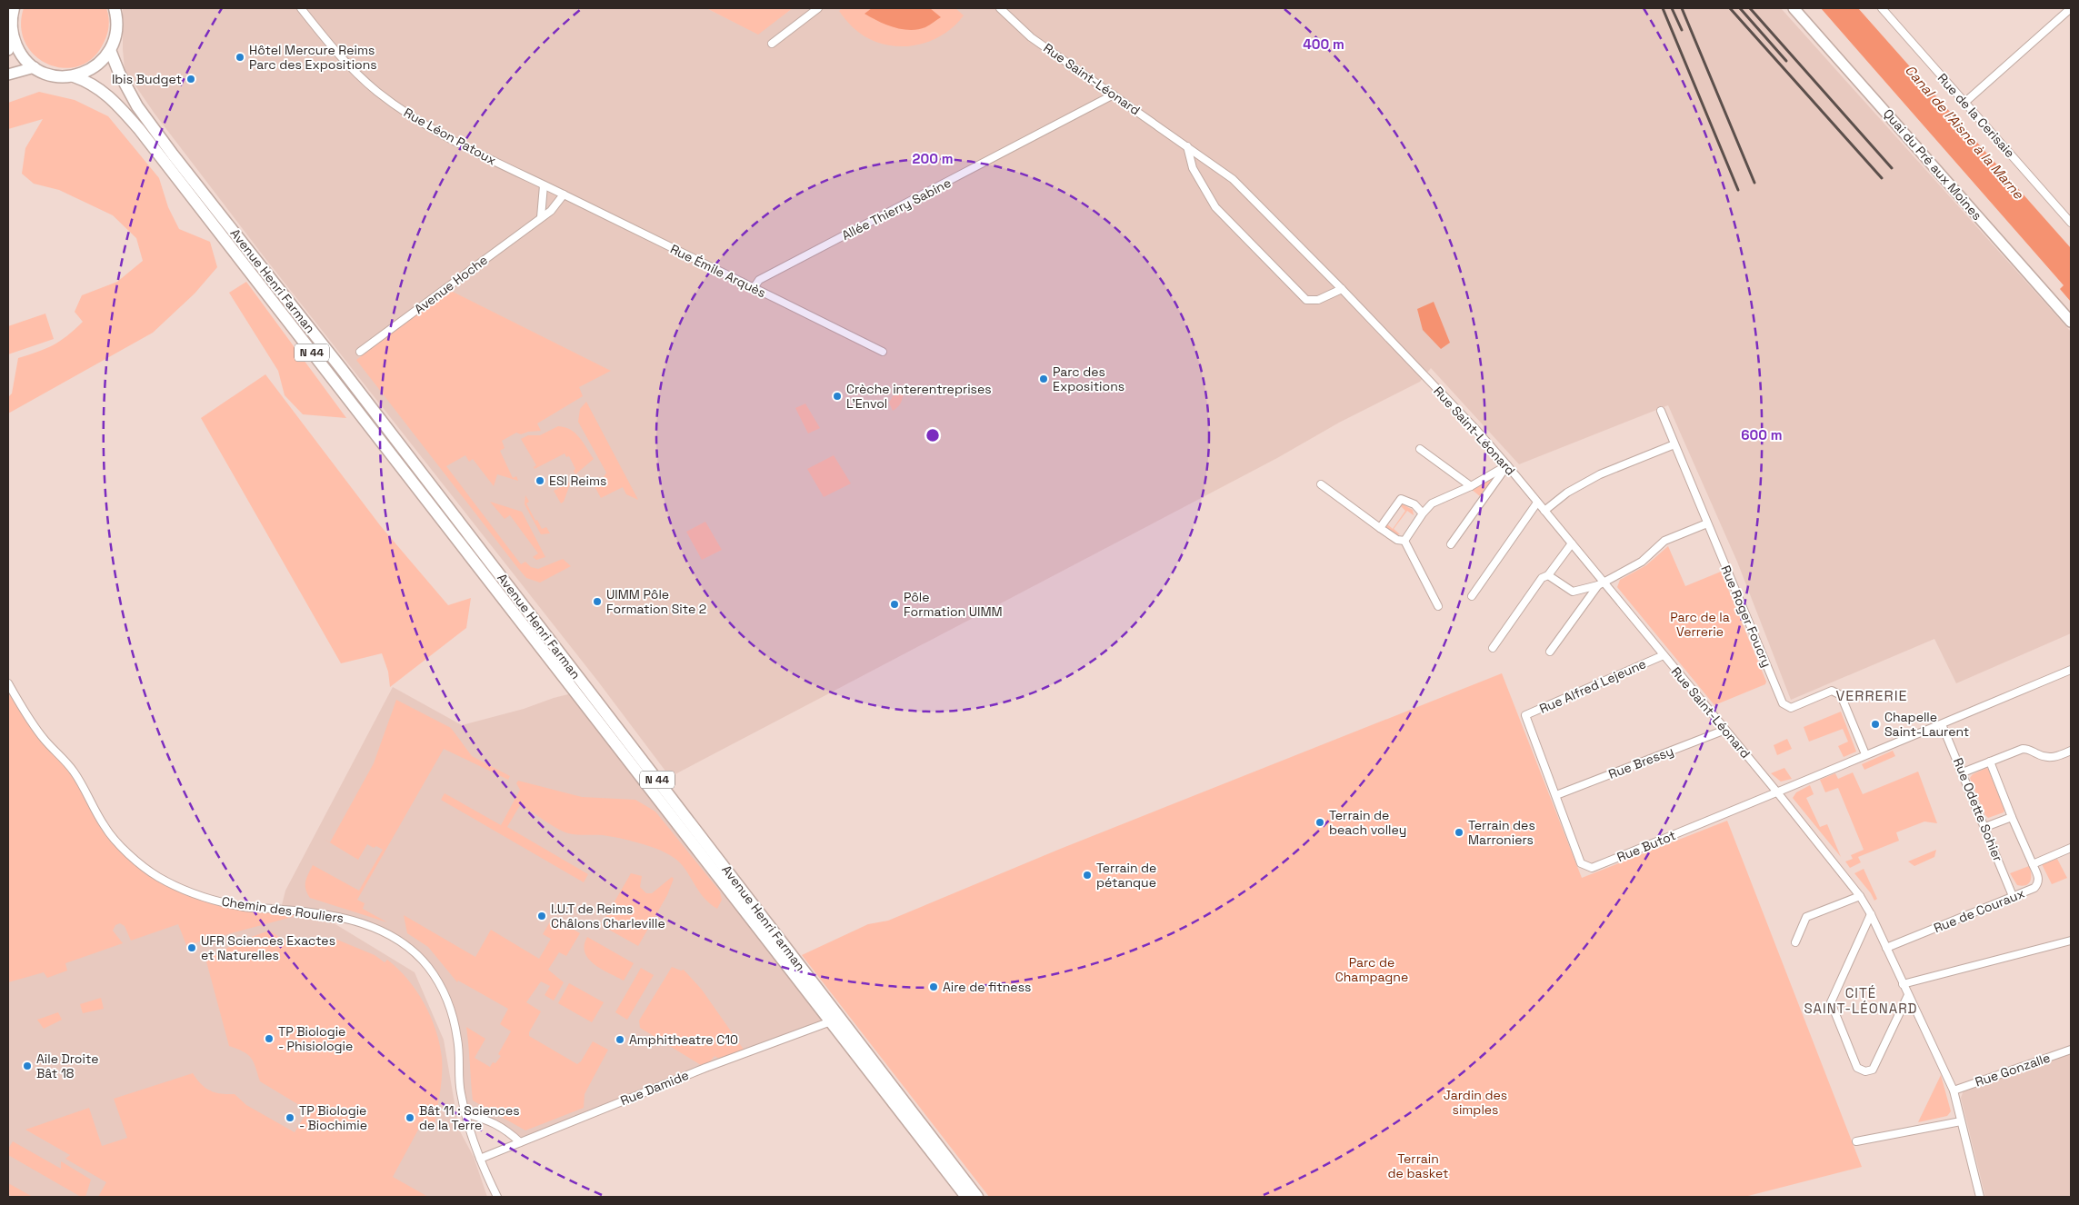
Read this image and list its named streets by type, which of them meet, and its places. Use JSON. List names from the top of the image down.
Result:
{
  "streets": {
    "main road": ["Avenue Henri Farman", "N 44"],
    "street": [
      "Rue Saint-Léonard",
      "Rue de la Cerisaie",
      "Rue Léon Patoux",
      "Quai du Pré aux Moines",
      "Allée Thierry Sabine",
      "Rue Émile Arquès",
      "Avenue Hoche",
      "Rue Roger Foucry",
      "Rue Alfred Lejeune",
      "Rue Bressy",
      "Rue Odette Sohier",
      "Rue Butot",
      "Chemin des Rouliers",
      "Rue de Couraux",
      "Rue Gonzalle",
      "Rue Damide"
    ]
  },
  "crossings": [
    ["Rue Saint-Léonard", "Allée Thierry Sabine"],
    ["Rue Saint-Léonard", "Rue Alfred Lejeune"],
    ["Rue Saint-Léonard", "Rue Bressy"],
    ["Rue Saint-Léonard", "Rue Butot"],
    ["Rue Saint-Léonard", "Rue de Couraux"],
    ["Rue Saint-Léonard", "Rue Gonzalle"],
    ["Rue Léon Patoux", "Rue Émile Arquès"],
    ["Allée Thierry Sabine", "Rue Émile Arquès"],
    ["Rue Émile Arquès", "Avenue Hoche"],
    ["Avenue Henri Farman", "Rue Damide"],
    ["Rue Roger Foucry", "Rue Butot"],
    ["Rue Alfred Lejeune", "Rue Bressy"],
    ["Rue Alfred Lejeune", "Rue Butot"],
    ["Rue Bressy", "Rue Butot"],
    ["Rue Odette Sohier", "Rue Butot"],
    ["Rue Odette Sohier", "Rue de Couraux"],
    ["Chemin des Rouliers", "Rue Damide"]
  ],
  "districts": ["VERRERIE", "CITÉ SAINT-LÉONARD"],
  "water": ["Canal de l'Aisne à la Marne"],
  "parks": [
    "Parc de la Verrerie",
    "Parc de Champagne",
    "Jardin des simples",
    "Terrain de basket"
  ],
  "places": [
    "Hôtel Mercure Reims Parc des Expositions",
    "Ibis Budget",
    "Parc des Expositions",
    "Crèche interentreprises L'Envol",
    "ESI Reims",
    "UIMM Pôle Formation Site 2",
    "Pôle Formation UIMM",
    "Chapelle Saint-Laurent",
    "Terrain de beach volley",
    "Terrain des Marroniers",
    "Terrain de pétanque",
    "I.U.T de Reims Châlons Charleville",
    "UFR Sciences Exactes et Naturelles",
    "Aire de fitness",
    "TP Biologie - Phisiologie",
    "Amphitheatre C10",
    "Aile Droite Bât 18",
    "TP Biologie - Biochimie",
    "Bât 11 : Sciences de la Terre"
  ],
  "rings": ["400 m", "200 m", "600 m"]
}
